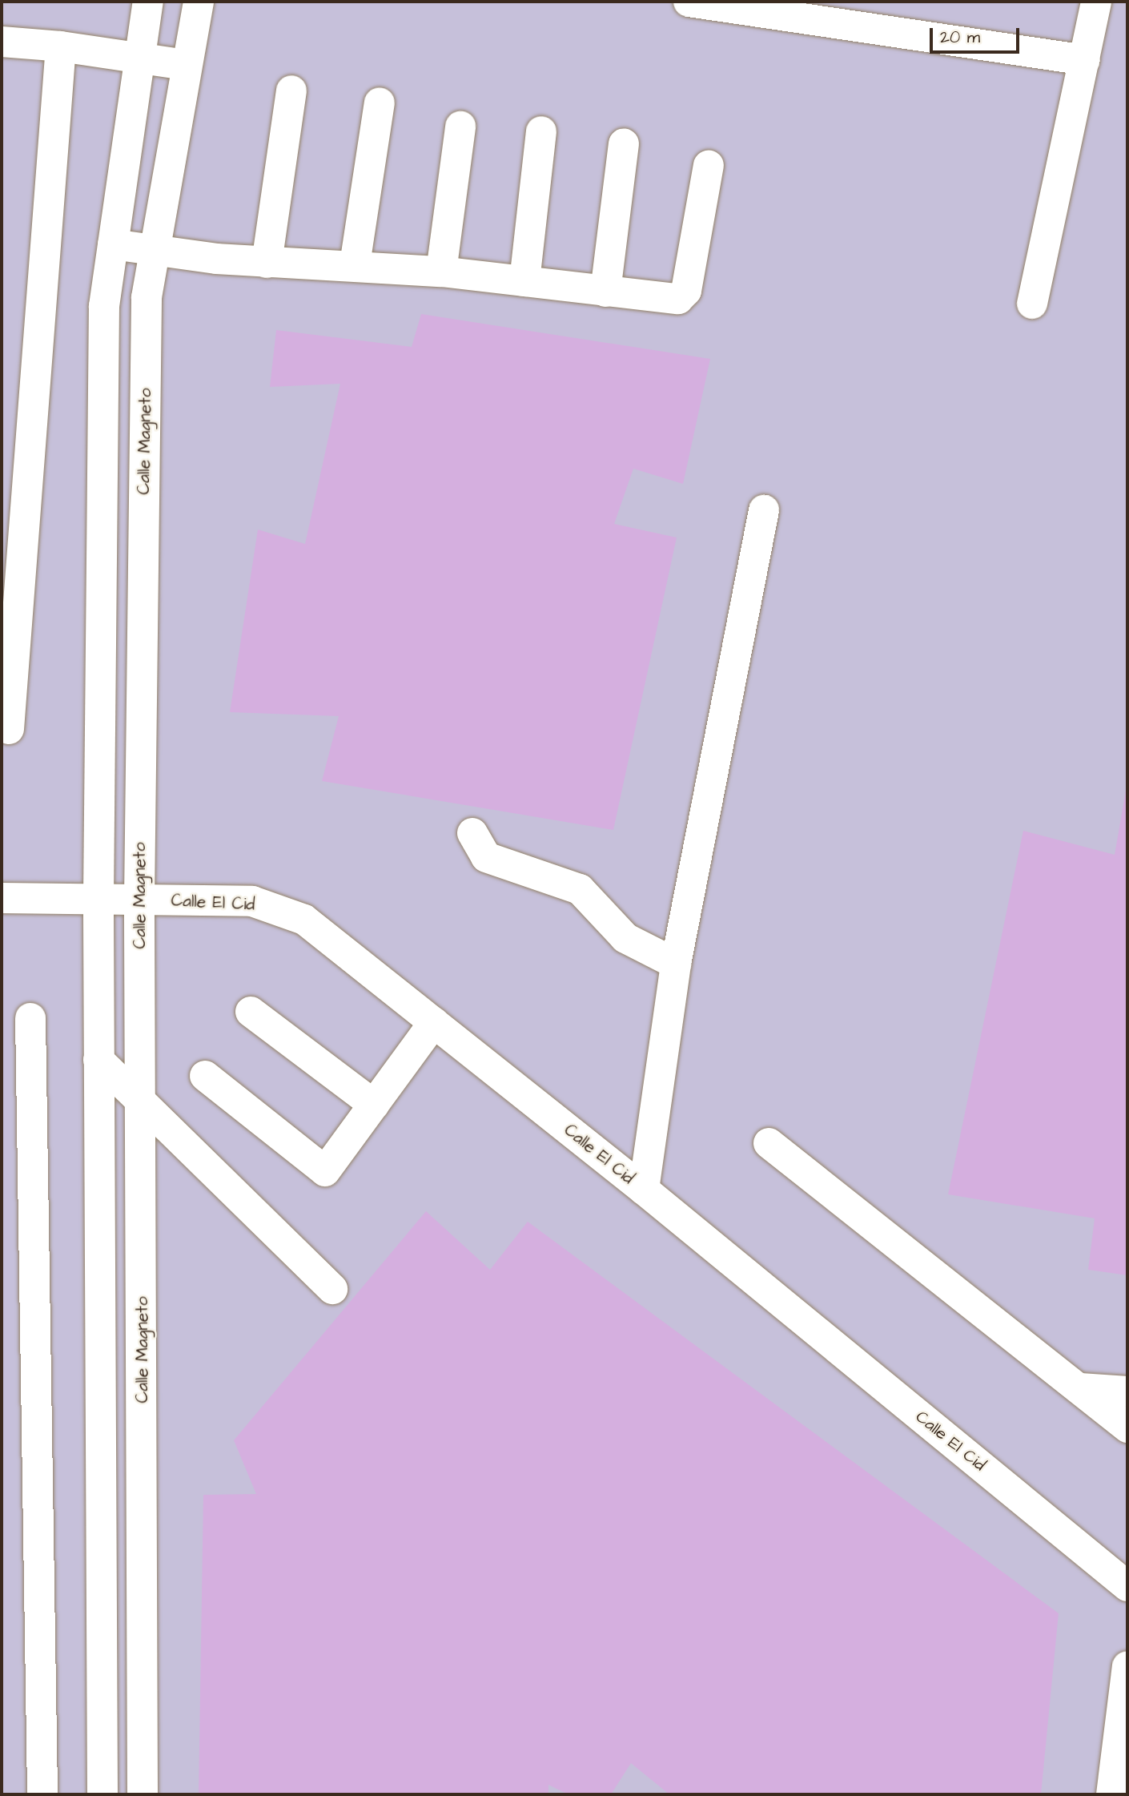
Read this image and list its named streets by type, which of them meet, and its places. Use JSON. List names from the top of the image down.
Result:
{
  "streets": {
    "main road": ["Calle Magneto", "Calle El Cid"]
  },
  "crossings": [
    ["Calle Magneto", "Calle El Cid"]
  ],
  "scale_bar": "20 m"
}
